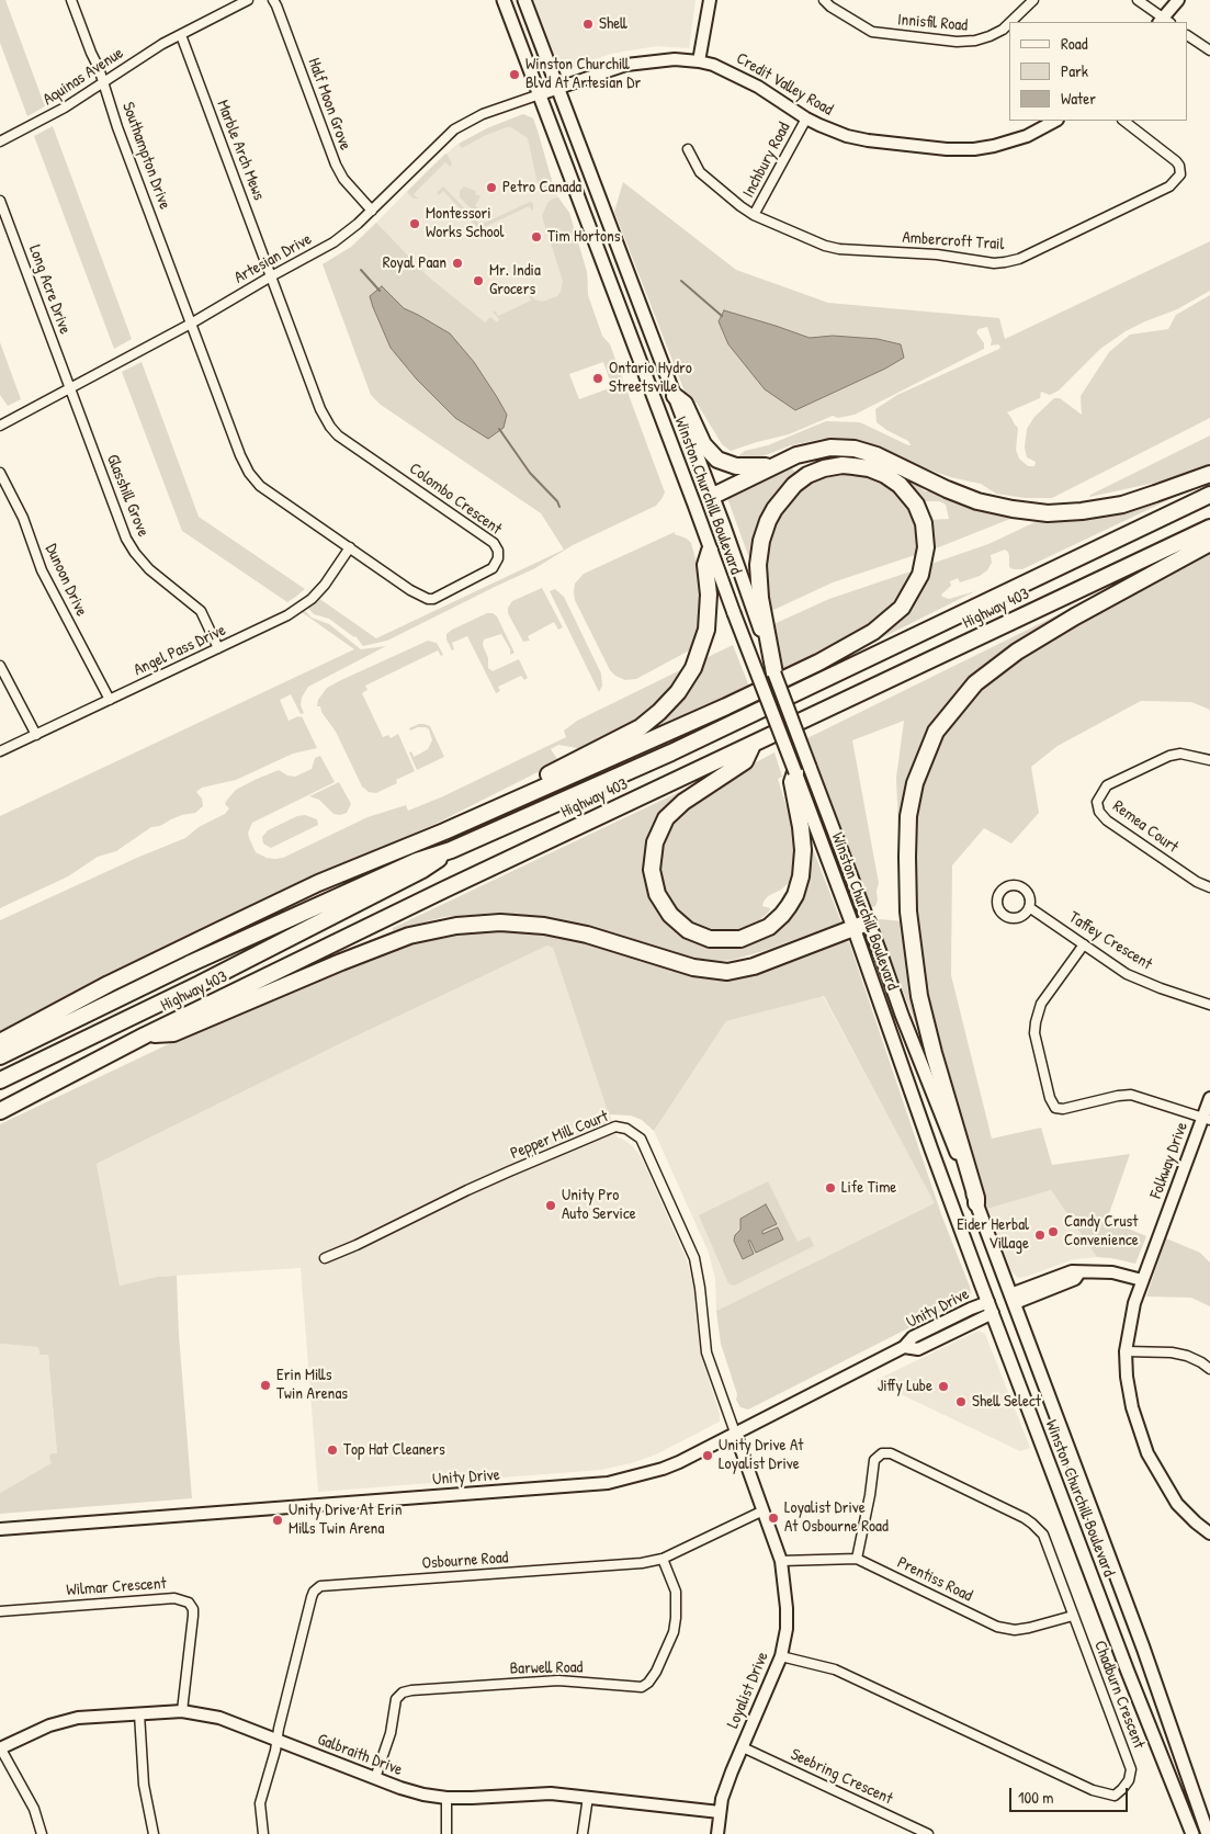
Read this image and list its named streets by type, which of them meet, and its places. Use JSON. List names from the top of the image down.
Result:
{
  "streets": {
    "highway": ["Highway 403"],
    "main road": ["Winston Churchill Boulevard"],
    "street": [
      "Innisfil Road",
      "Aquinas Avenue",
      "Credit Valley Road",
      "Half Moon Grove",
      "Marble Arch Mews",
      "Southampton Drive",
      "Inchbury Road",
      "Ambercroft Trail",
      "Artesian Drive",
      "Long Acre Drive",
      "Glasshill Grove",
      "Colombo Crescent",
      "Dunoon Drive",
      "Angel Pass Drive",
      "Remea Court",
      "Taffey Crescent",
      "Pepper Mill Court",
      "Folkway Drive",
      "Unity Drive",
      "Osbourne Road",
      "Prentiss Road",
      "Wilmar Crescent",
      "Barwell Road",
      "Loyalist Drive",
      "Chadburn Crescent",
      "Galbraith Drive",
      "Seebring Crescent"
    ]
  },
  "crossings": [
    ["Aquinas Avenue", "Marble Arch Mews"],
    ["Aquinas Avenue", "Southampton Drive"],
    ["Credit Valley Road", "Inchbury Road"],
    ["Credit Valley Road", "Artesian Drive"],
    ["Credit Valley Road", "Winston Churchill Boulevard"],
    ["Half Moon Grove", "Artesian Drive"],
    ["Marble Arch Mews", "Artesian Drive"],
    ["Marble Arch Mews", "Colombo Crescent"],
    ["Southampton Drive", "Artesian Drive"],
    ["Southampton Drive", "Colombo Crescent"],
    ["Inchbury Road", "Ambercroft Trail"],
    ["Artesian Drive", "Long Acre Drive"],
    ["Artesian Drive", "Glasshill Grove"],
    ["Artesian Drive", "Winston Churchill Boulevard"],
    ["Artesian Drive", "Colombo Crescent"],
    ["Long Acre Drive", "Glasshill Grove"],
    ["Glasshill Grove", "Angel Pass Drive"],
    ["Winston Churchill Boulevard", "Unity Drive"],
    ["Colombo Crescent", "Angel Pass Drive"],
    ["Dunoon Drive", "Angel Pass Drive"],
    ["Pepper Mill Court", "Unity Drive"],
    ["Pepper Mill Court", "Loyalist Drive"],
    ["Unity Drive", "Loyalist Drive"],
    ["Osbourne Road", "Barwell Road"],
    ["Osbourne Road", "Loyalist Drive"],
    ["Osbourne Road", "Galbraith Drive"],
    ["Prentiss Road", "Loyalist Drive"],
    ["Prentiss Road", "Chadburn Crescent"],
    ["Wilmar Crescent", "Galbraith Drive"],
    ["Barwell Road", "Galbraith Drive"],
    ["Loyalist Drive", "Chadburn Crescent"],
    ["Loyalist Drive", "Galbraith Drive"],
    ["Loyalist Drive", "Seebring Crescent"]
  ],
  "places": [
    "Shell",
    "Winston Churchill Blvd At Artesian Dr",
    "Petro Canada",
    "Montessori Works School",
    "Tim Hortons",
    "Royal Paan",
    "Mr. India Grocers",
    "Ontario Hydro Streetsville",
    "Life Time",
    "Unity Pro Auto Service",
    "Candy Crust Convenience",
    "Eider Herbal Village",
    "Erin Mills Twin Arenas",
    "Jiffy Lube",
    "Shell Select",
    "Top Hat Cleaners",
    "Unity Drive At Loyalist Drive",
    "Loyalist Drive At Osbourne Road",
    "Unity Drive At Erin Mills Twin Arena"
  ],
  "legend": ["Road", "Park", "Water"],
  "scale_bar": "100 m"
}
